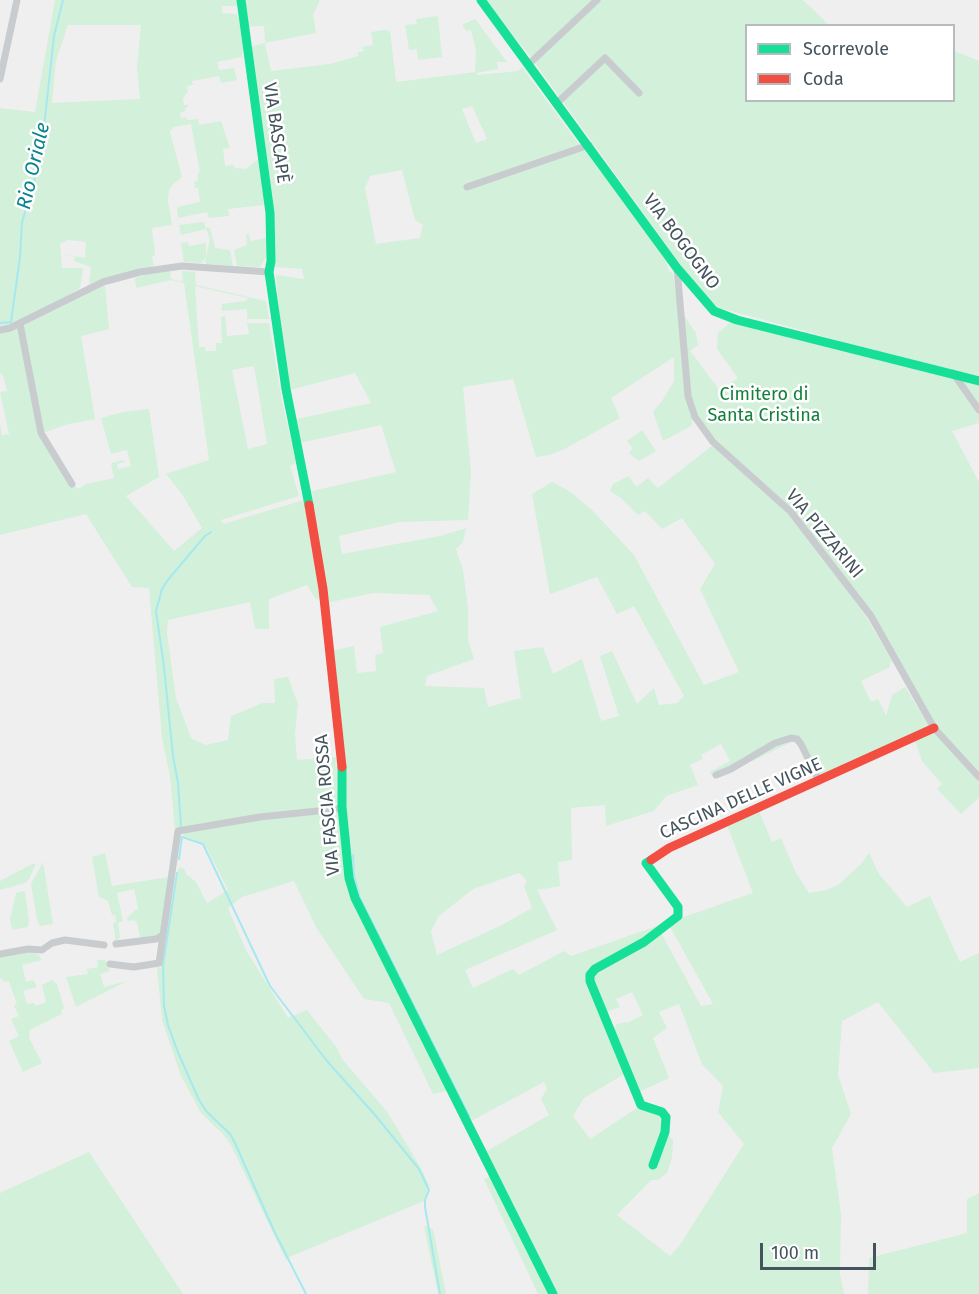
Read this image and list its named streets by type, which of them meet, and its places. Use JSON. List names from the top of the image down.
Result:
{
  "streets": {
    "street": [
      "VIA BASCAPÈ",
      "VIA BOGOGNO",
      "VIA PIZZARINI",
      "CASCINA DELLE VIGNE",
      "VIA FASCIA ROSSA"
    ]
  },
  "crossings": [
    ["VIA BASCAPÈ", "VIA FASCIA ROSSA"],
    ["VIA BOGOGNO", "VIA PIZZARINI"],
    ["VIA PIZZARINI", "CASCINA DELLE VIGNE"]
  ],
  "water": ["Rio Oriale"],
  "parks": ["Cimitero di Santa Cristina"],
  "legend": ["Scorrevole", "Coda"],
  "scale_bar": "100 m"
}
